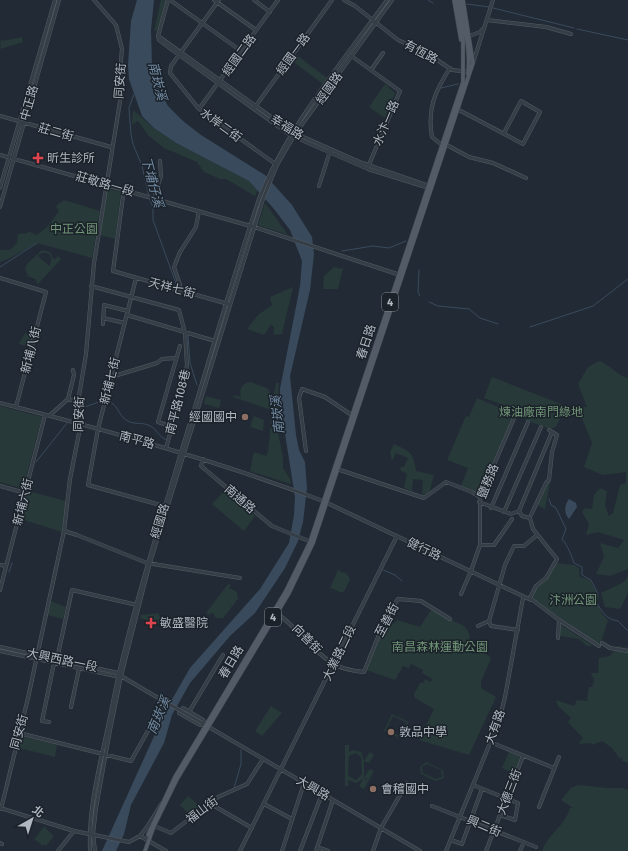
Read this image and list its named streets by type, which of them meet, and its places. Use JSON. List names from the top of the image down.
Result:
{
  "streets": {
    "main road": ["4", "春日路"],
    "street": [
      "有恆路",
      "經國一路",
      "經國二路",
      "同安街",
      "經國路",
      "中正路",
      "水汴一路",
      "水岸二街",
      "幸福路",
      "莊二街",
      "莊敬路一段",
      "天祥七街",
      "新埔八街",
      "新埔七街",
      "南平路108巷",
      "南平路",
      "鹽務路",
      "南通路",
      "新埔六街",
      "健行路",
      "至善街",
      "向善街",
      "大業路二段",
      "大興西路一段",
      "大有路",
      "大興路",
      "大德三街",
      "福山街",
      "興二街"
    ]
  },
  "crossings": [
    ["有恆路", "經國路"],
    ["有恆路", "4"],
    ["經國一路", "幸福路"],
    ["經國二路", "水岸二街"],
    ["經國二路", "幸福路"],
    ["同安街", "莊二街"],
    ["同安街", "莊敬路一段"],
    ["同安街", "南平路"],
    ["同安街", "大興西路一段"],
    ["經國路", "水汴一路"],
    ["經國路", "水岸二街"],
    ["經國路", "幸福路"],
    ["經國路", "莊敬路一段"],
    ["經國路", "天祥七街"],
    ["經國路", "新埔七街"],
    ["經國路", "南平路"],
    ["經國路", "大興西路一段"],
    ["中正路", "莊二街"],
    ["中正路", "莊敬路一段"],
    ["水汴一路", "幸福路"],
    ["水岸二街", "幸福路"],
    ["幸福路", "春日路"],
    ["莊敬路一段", "天祥七街"],
    ["莊敬路一段", "春日路"],
    ["天祥七街", "新埔七街"],
    ["4", "春日路"],
    ["春日路", "南通路"],
    ["春日路", "健行路"],
    ["春日路", "向善街"],
    ["春日路", "大興西路一段"],
    ["春日路", "大興路"],
    ["春日路", "福山街"],
    ["新埔八街", "南平路"],
    ["新埔七街", "南平路108巷"],
    ["新埔七街", "南平路"],
    ["南平路108巷", "南平路"],
    ["南平路", "南通路"],
    ["南平路", "新埔六街"],
    ["南平路", "健行路"],
    ["鹽務路", "健行路"],
    ["健行路", "大業路二段"],
    ["健行路", "大有路"],
    ["至善街", "向善街"],
    ["向善街", "大業路二段"],
    ["大業路二段", "大興路"],
    ["大興西路一段", "大興路"],
    ["大有路", "興二街"],
    ["大興路", "福山街"],
    ["大德三街", "興二街"]
  ],
  "water": ["南崁溪", "下埔仔溪"],
  "parks": [
    "中正公園",
    "煉油廠南門綠地",
    "汴洲公園",
    "南昌森林運動公園"
  ],
  "places": {
    "health": ["昕生診所", "敏盛醫院"],
    "other": ["經國國中", "敦品中學", "會稽國中"]
  },
  "north": "top right"
}
